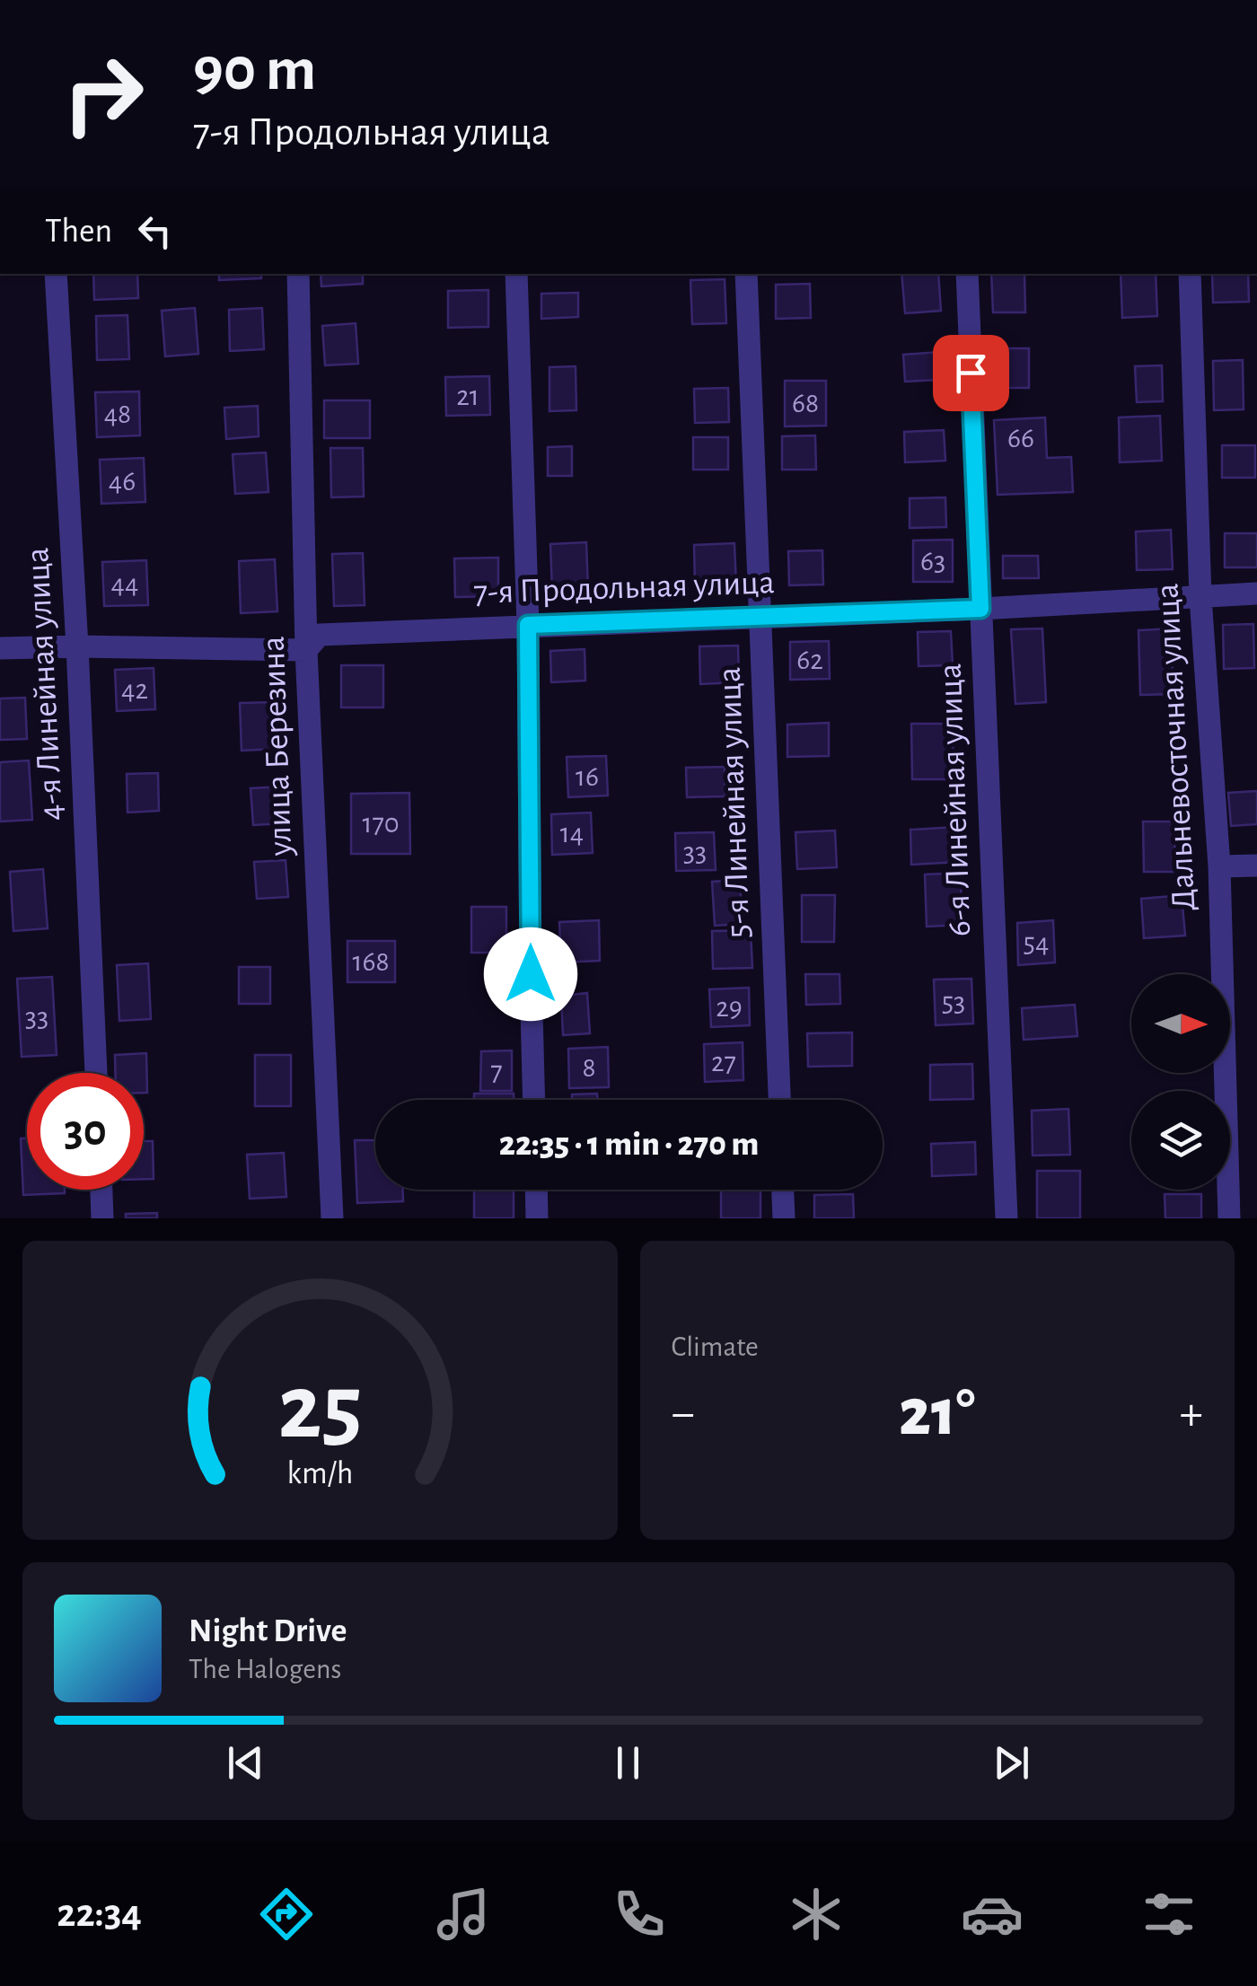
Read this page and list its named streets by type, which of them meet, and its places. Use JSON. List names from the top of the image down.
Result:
{
  "streets": {
    "street": [
      "7-я Продольная улица",
      "4-я Линейная улица",
      "улица Березина",
      "Дальневосточная улица",
      "6-я Линейная улица",
      "5-я Линейная улица"
    ]
  },
  "crossings": [
    ["7-я Продольная улица", "4-я Линейная улица"],
    ["7-я Продольная улица", "улица Березина"],
    ["7-я Продольная улица", "Дальневосточная улица"],
    ["7-я Продольная улица", "6-я Линейная улица"],
    ["7-я Продольная улица", "5-я Линейная улица"]
  ],
  "house_numbers": [
    "21",
    "68",
    "48",
    "66",
    "46",
    "63",
    "44",
    "62",
    "42",
    "16",
    "170",
    "14",
    "33",
    "54",
    "168",
    "53",
    "29",
    "33",
    "27",
    "8",
    "7"
  ],
  "north": "right",
  "page": {
    "turn": ["90 m", "7-я Продольная улица"],
    "then": "Then",
    "limit": "30",
    "trip": "22:35 · 1 min · 270 m",
    "tile": "Climate",
    "heat": ["−", "21°", "+"],
    "song": ["Night Drive", "The Halogens"],
    "tabs": "22:34",
    "gauge": ["25", "km/h"]
  }
}
